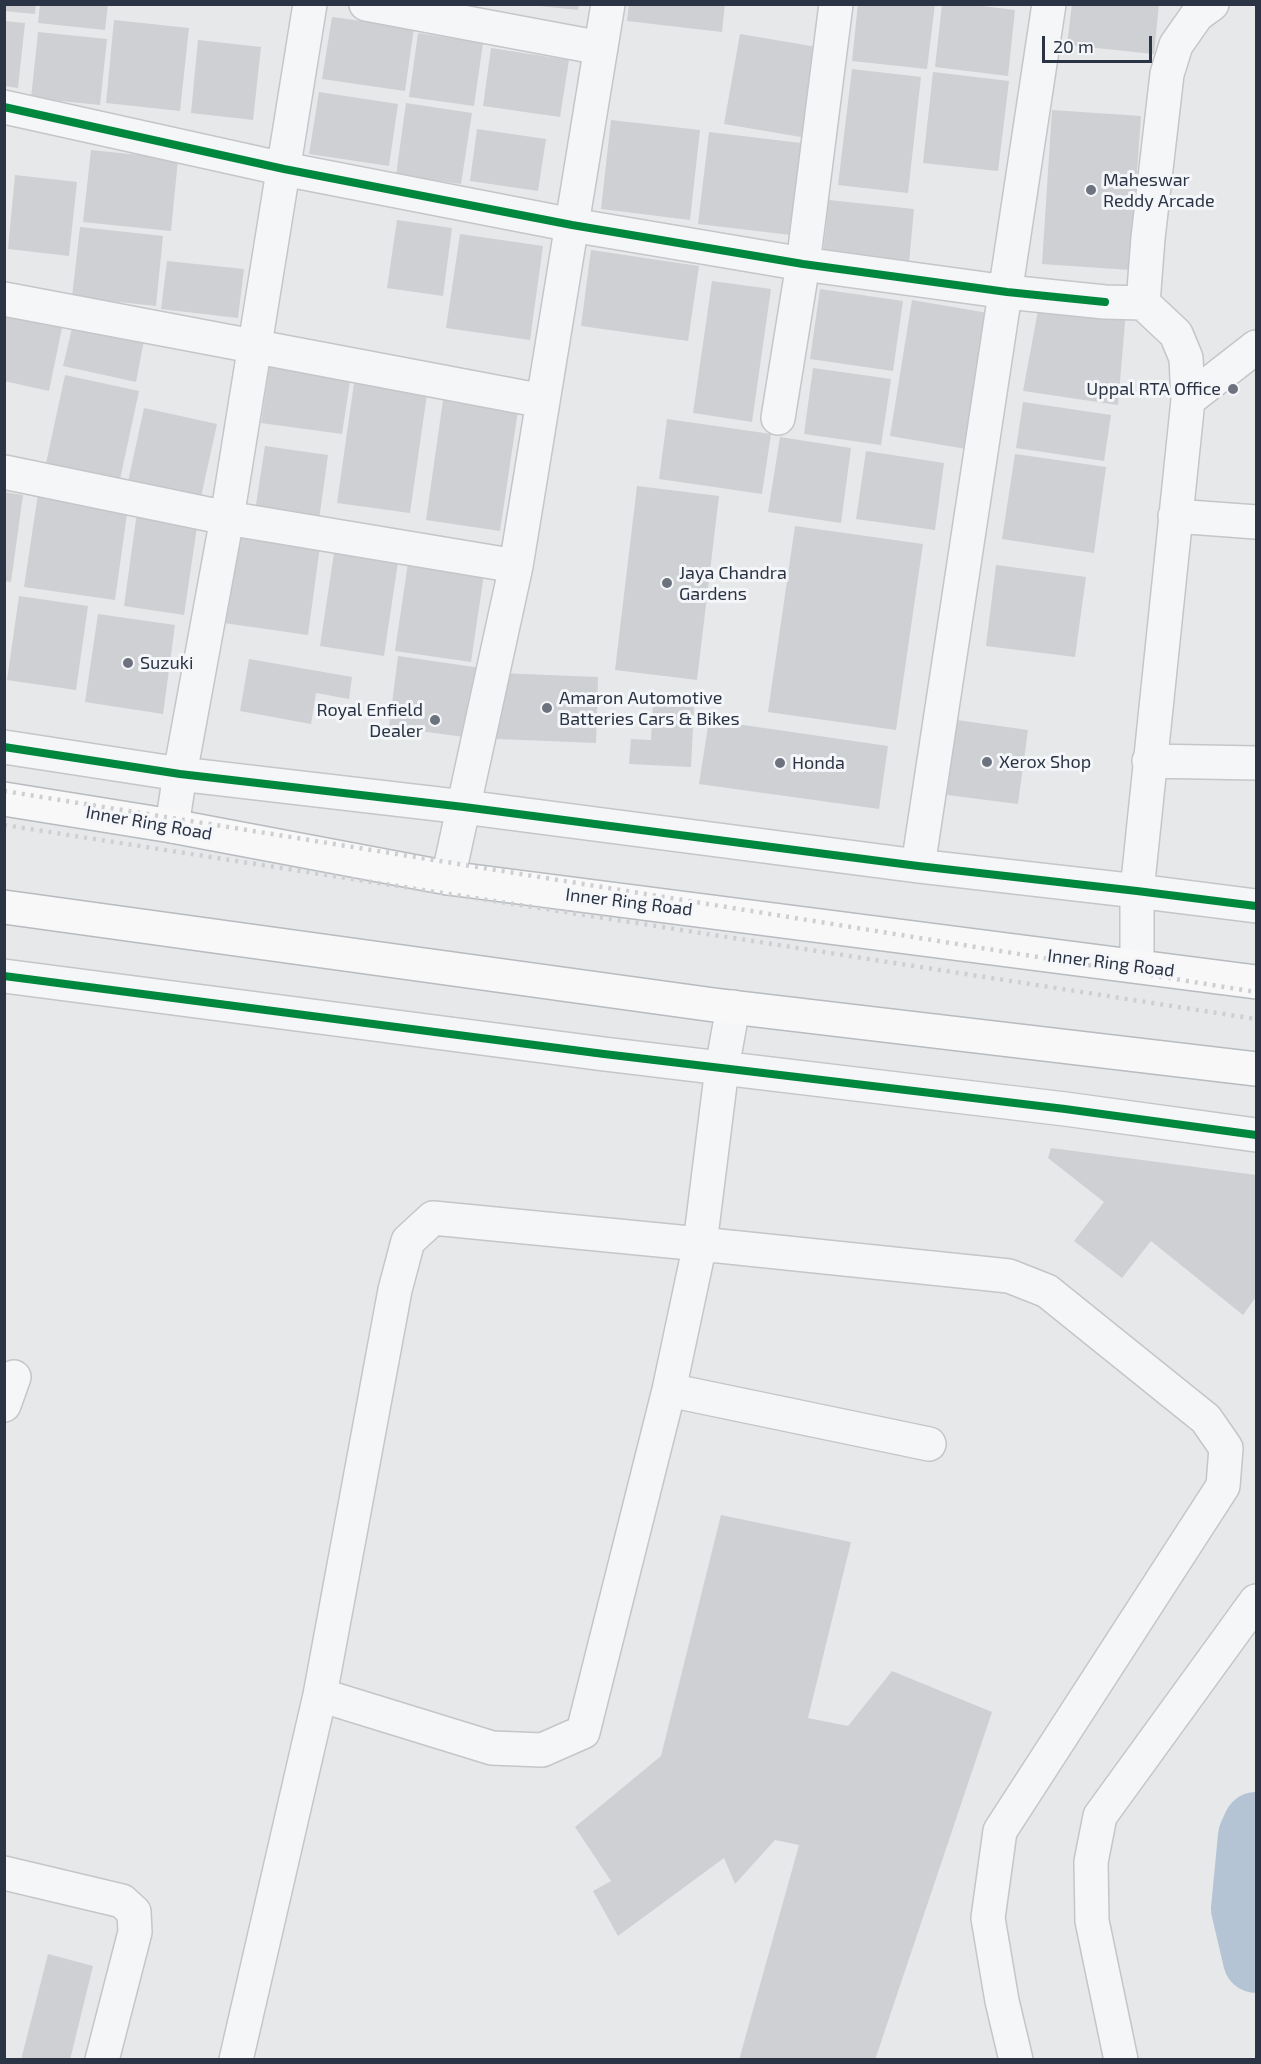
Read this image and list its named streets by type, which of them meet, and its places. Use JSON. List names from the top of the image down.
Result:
{
  "streets": {
    "highway": ["Inner Ring Road"]
  },
  "places": [
    "Maheswar Reddy Arcade",
    "Uppal RTA Office",
    "Jaya Chandra Gardens",
    "Suzuki",
    "Amaron Automotive Batteries Cars & Bikes",
    "Royal Enfield Dealer",
    "Xerox Shop",
    "Honda"
  ],
  "scale_bar": "20 m"
}
